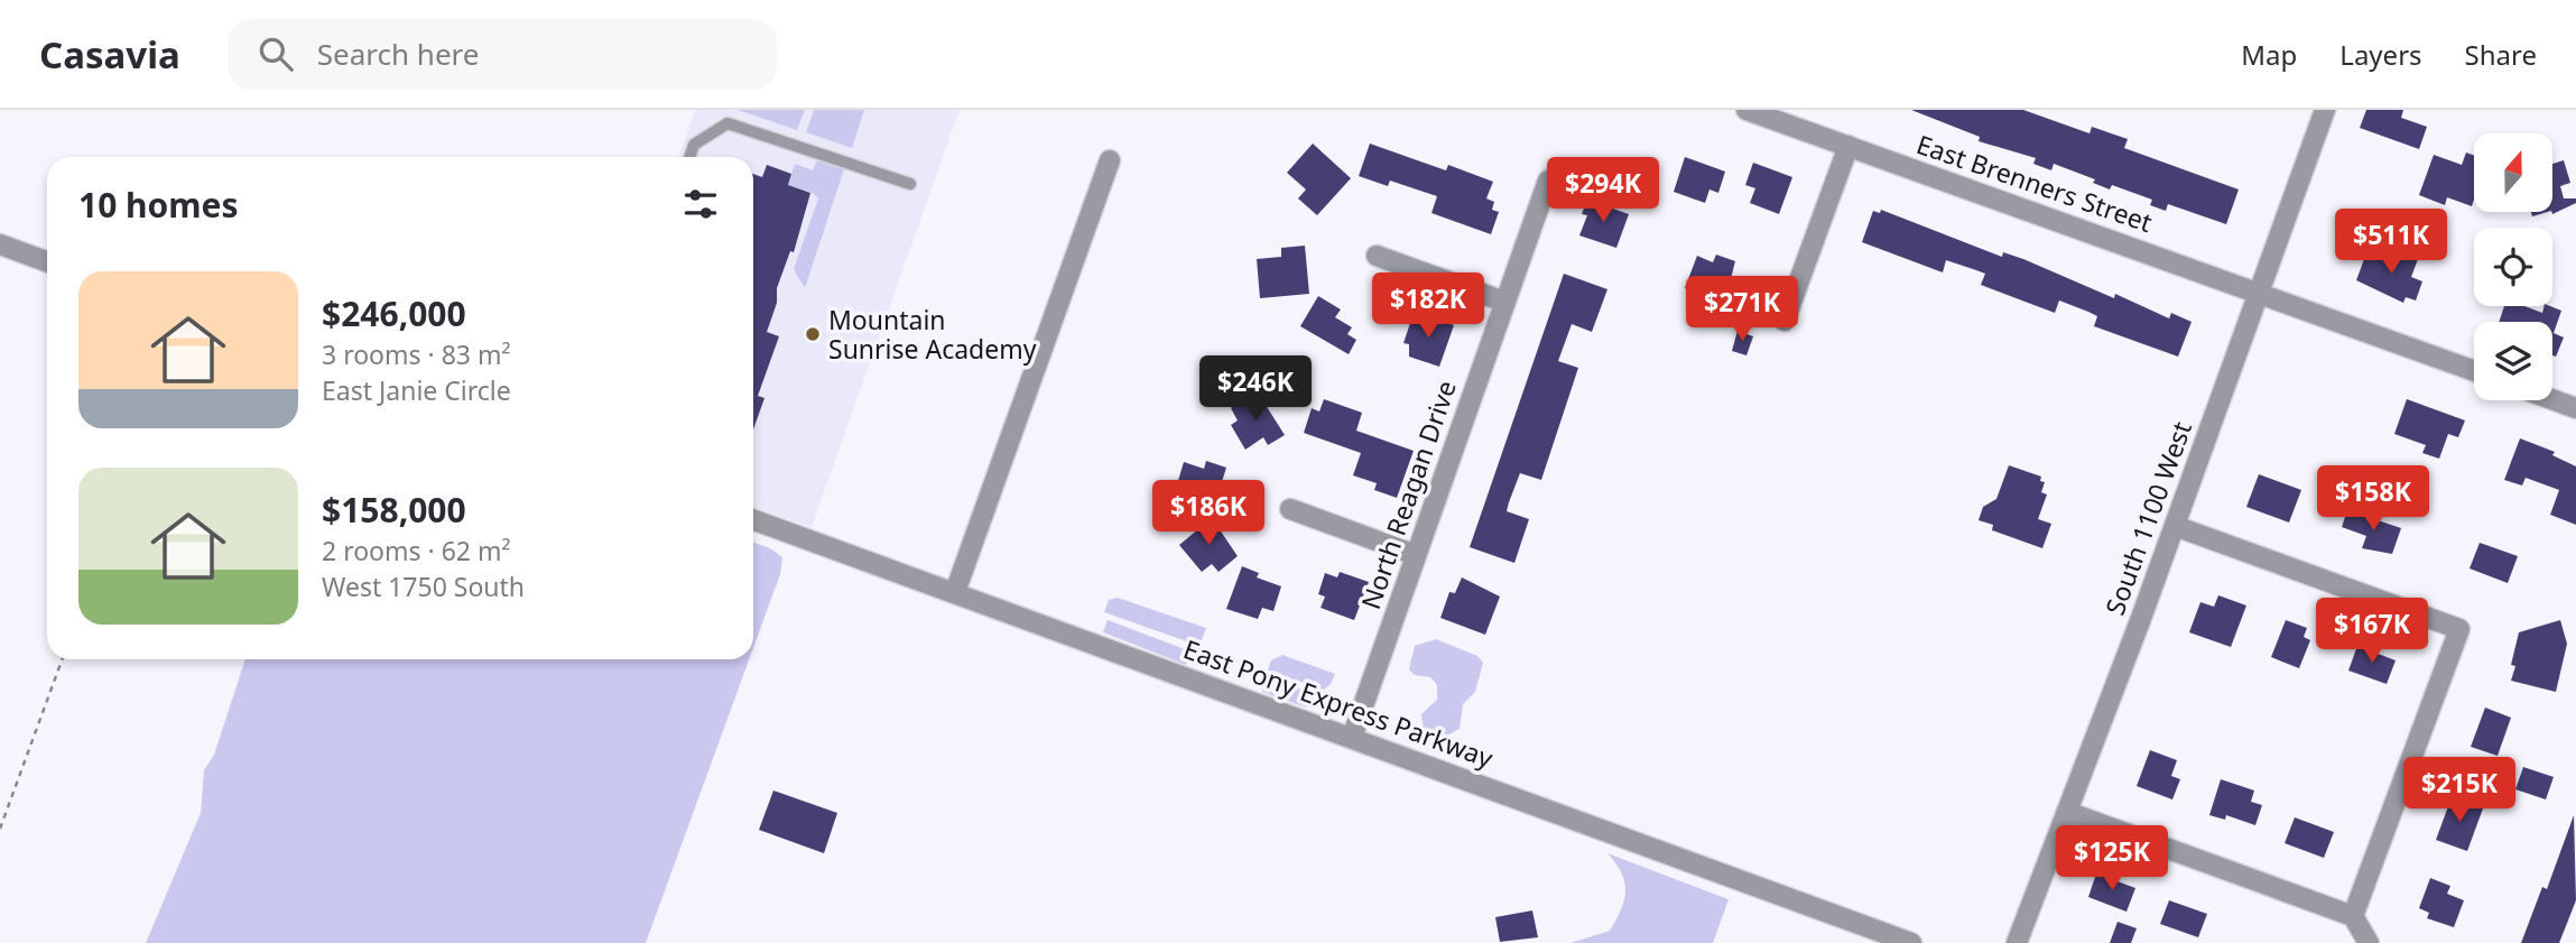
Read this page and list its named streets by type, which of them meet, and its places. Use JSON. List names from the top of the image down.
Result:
{
  "streets": {
    "street": [
      "East Brenners Street",
      "North Reagan Drive",
      "South 1100 West",
      "East Pony Express Parkway"
    ]
  },
  "crossings": [
    ["East Brenners Street", "South 1100 West"],
    ["North Reagan Drive", "East Pony Express Parkway"]
  ],
  "places": ["Mountain Sunrise Academy"],
  "north": "top",
  "page": {
    "header": "Casavia",
    "search": "Search here",
    "nav": ["Map", "Layers", "Share"],
    "price": [
      "$294K",
      "$511K",
      "$182K",
      "$271K",
      "$246K",
      "$158K",
      "$186K",
      "$167K",
      "$215K",
      "$125K"
    ],
    "heading": "10 homes",
    "list": [
      {
        "name": "$246,000",
        "note": "3 rooms · 83 m² · East Janie Circle"
      },
      {
        "name": "$158,000",
        "note": "2 rooms · 62 m² · West 1750 South"
      }
    ]
  }
}
